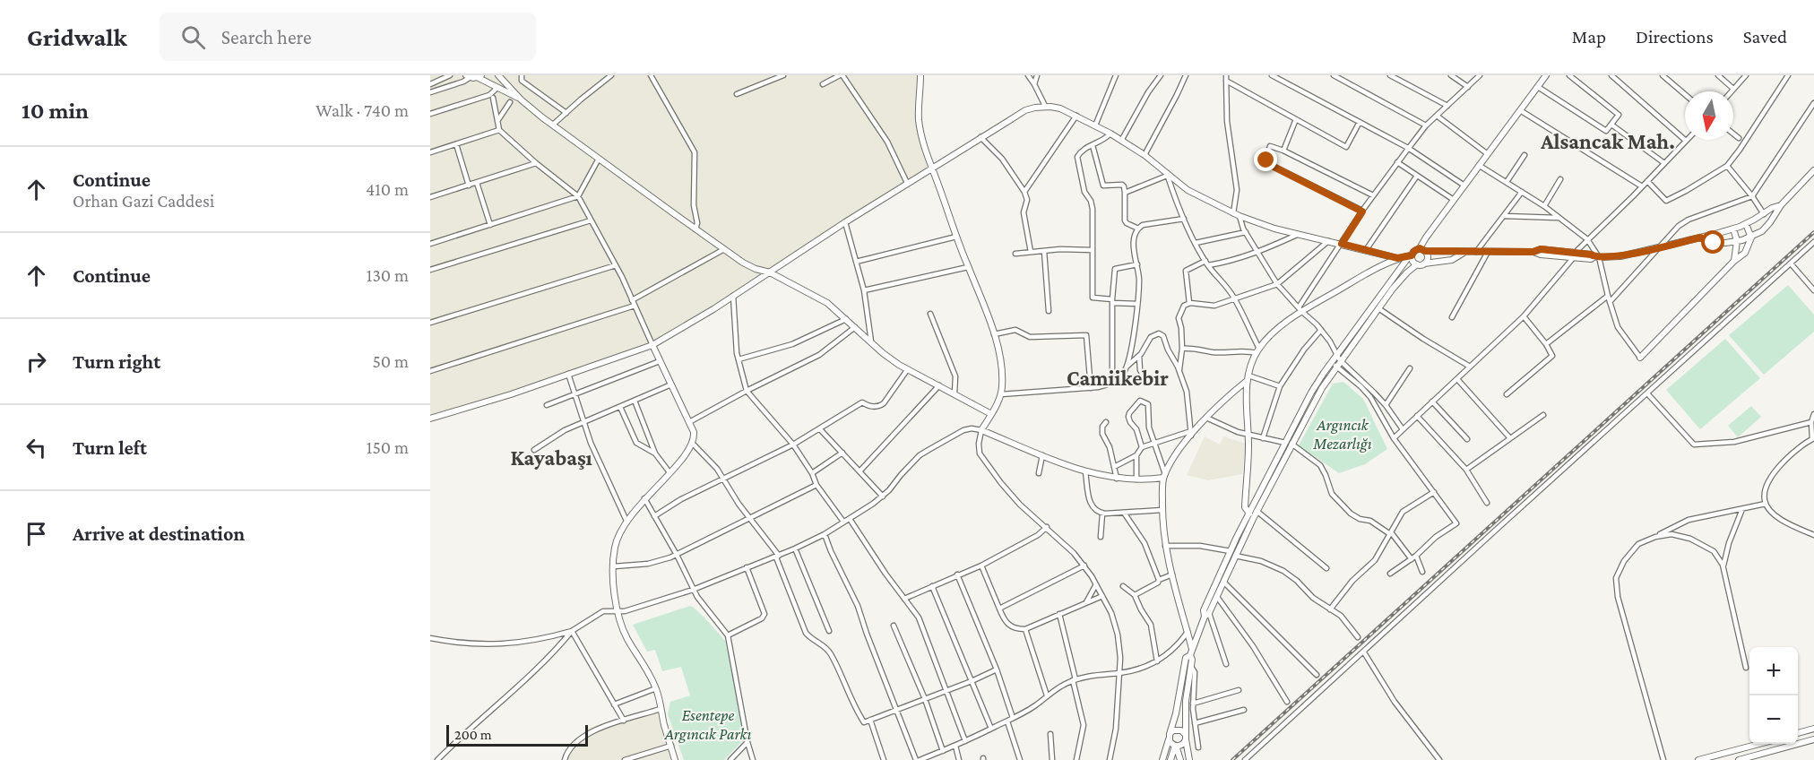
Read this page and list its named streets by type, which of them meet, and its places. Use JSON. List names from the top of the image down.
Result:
{
  "districts": ["Alsancak Mah.", "Camiikebir", "Kayabaşı"],
  "parks": ["Argıncık Mezarlığı", "Esentepe Argıncık Parkı"],
  "scale_bar": "200 m",
  "north": "bottom",
  "page": {
    "header": "Gridwalk",
    "search": "Search here",
    "nav": ["Map", "Directions", "Saved"],
    "heading": ["10 min", "Walk · 740 m"],
    "list": [
      ["Continue", "Orhan Gazi Caddesi", "410 m"],
      ["Continue", "130 m"],
      ["Turn right", "50 m"],
      ["Turn left", "150 m"],
      "Arrive at destination"
    ],
    "map_buttons": ["+", "−"],
    "scale": "200 m"
  }
}
